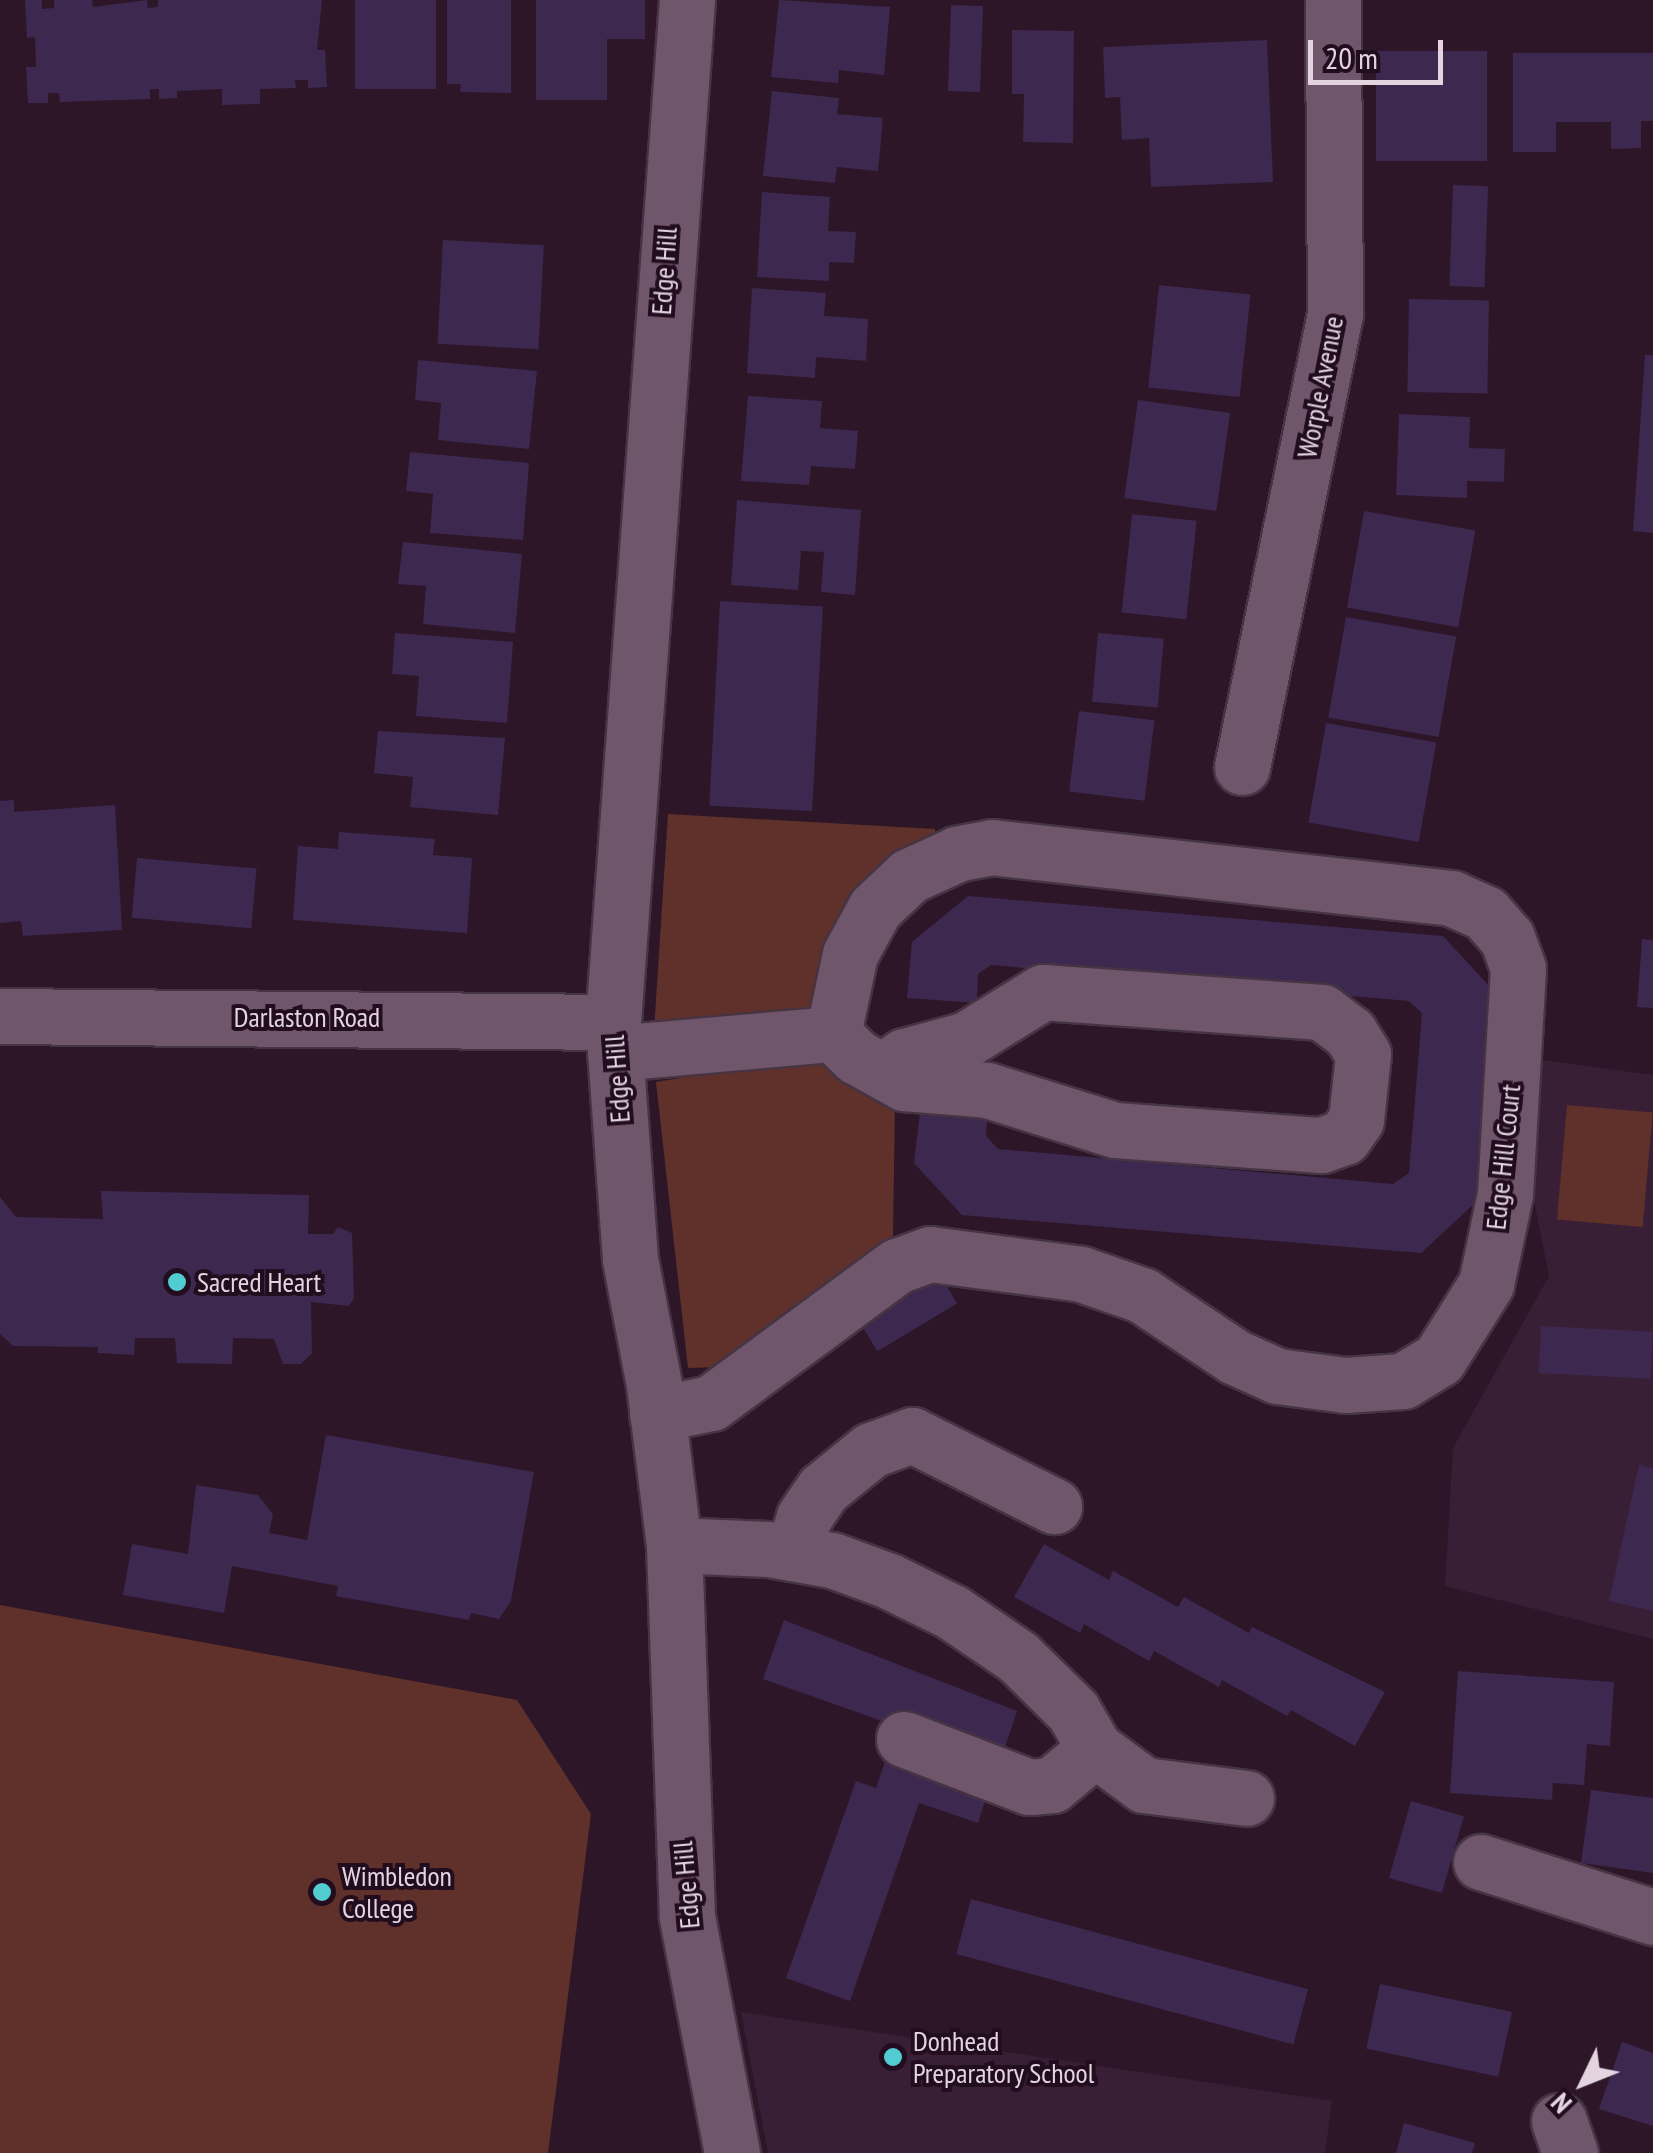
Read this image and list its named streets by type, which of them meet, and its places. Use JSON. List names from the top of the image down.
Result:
{
  "streets": {
    "street": [
      "Edge Hill",
      "Worple Avenue",
      "Darlaston Road",
      "Edge Hill Court"
    ]
  },
  "crossings": [
    ["Edge Hill", "Darlaston Road"],
    ["Edge Hill", "Edge Hill Court"]
  ],
  "places": ["Sacred Heart", "Wimbledon College", "Donhead Preparatory School"],
  "scale_bar": "20 m",
  "north": "bottom left"
}
